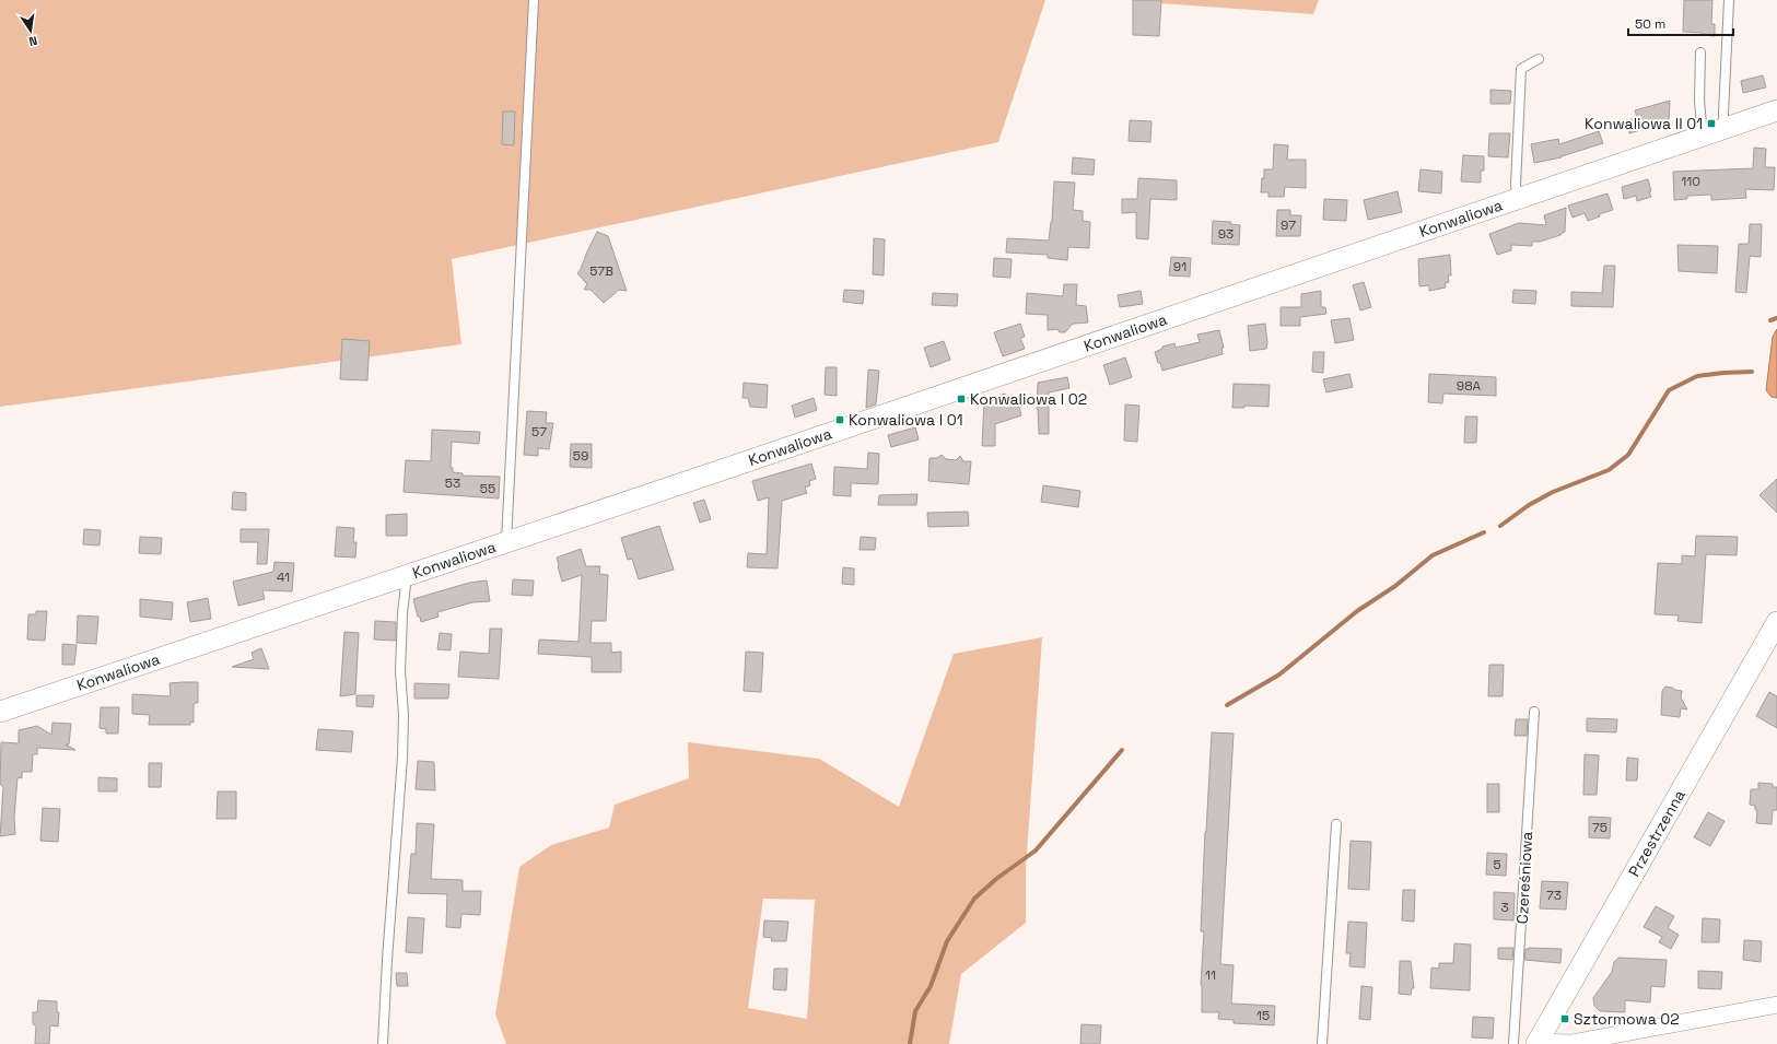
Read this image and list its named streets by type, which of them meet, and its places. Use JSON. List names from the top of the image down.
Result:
{
  "streets": {
    "street": ["Konwaliowa", "Przestrzenna"],
    "lane": ["Czereśniowa"]
  },
  "places": {
    "transit": [
      "Konwaliowa II 01",
      "Konwaliowa I 02",
      "Konwaliowa I 01",
      "Sztormowa 02"
    ]
  },
  "house_numbers": [
    "110",
    "97",
    "93",
    "91",
    "57B",
    "98A",
    "57",
    "59",
    "53",
    "55",
    "41",
    "75",
    "5",
    "73",
    "3",
    "11",
    "15"
  ],
  "scale_bar": "50 m",
  "north": "bottom"
}
